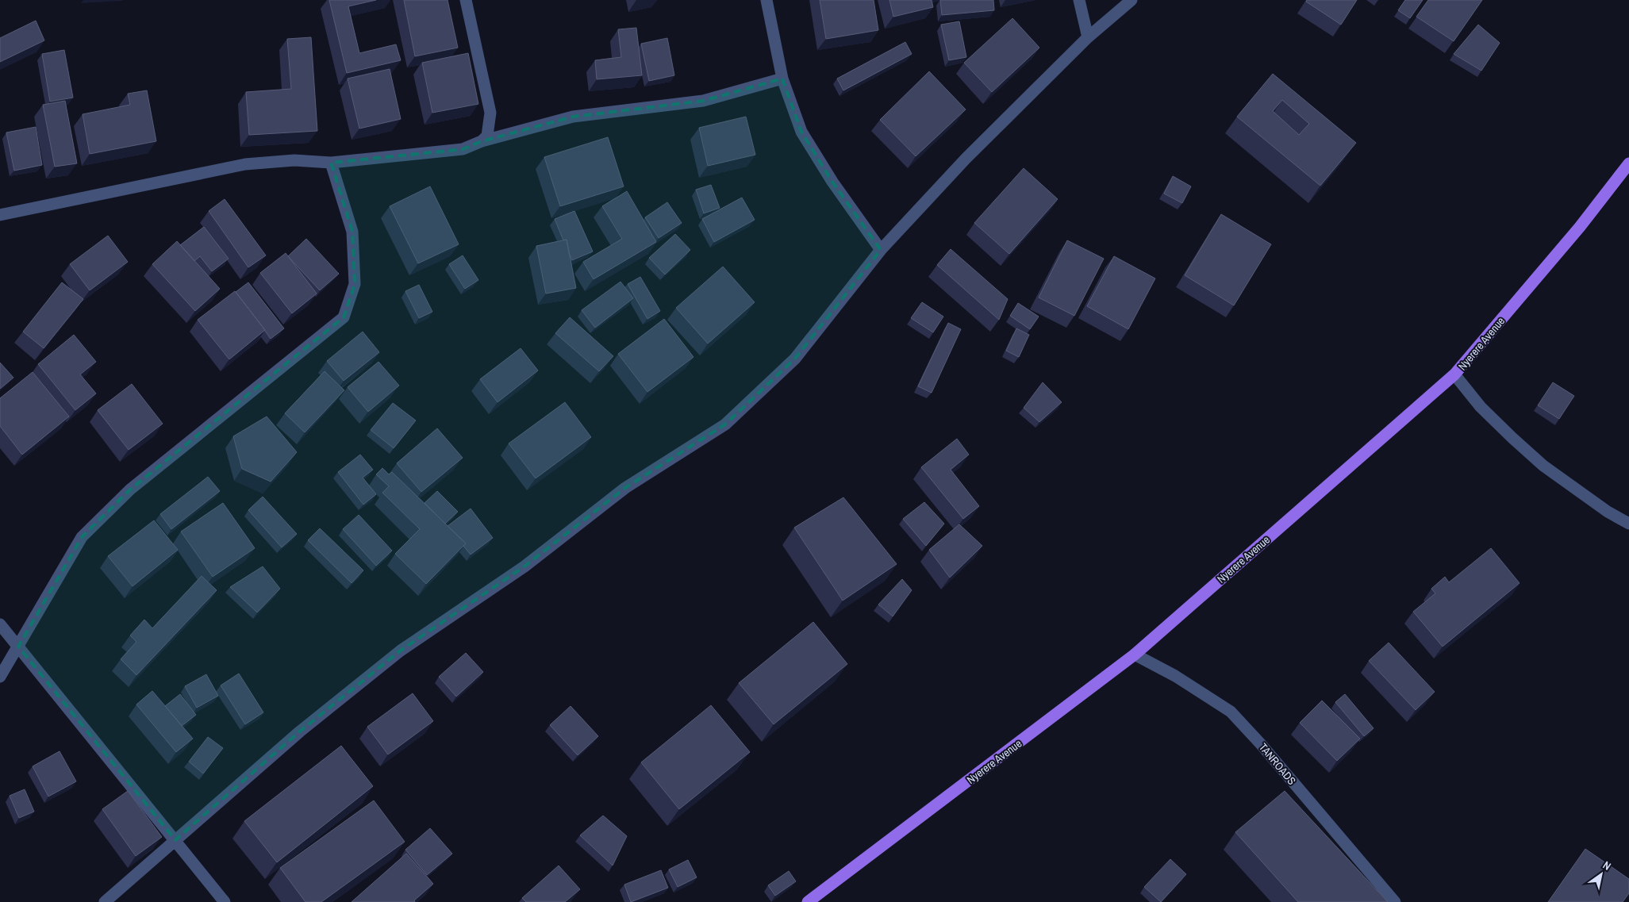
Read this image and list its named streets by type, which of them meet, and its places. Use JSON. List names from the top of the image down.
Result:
{
  "streets": {
    "main road": ["Nyerere Avenue"],
    "street": ["TANROADS"]
  },
  "crossings": [
    ["Nyerere Avenue", "TANROADS"]
  ],
  "north": "top right"
}
